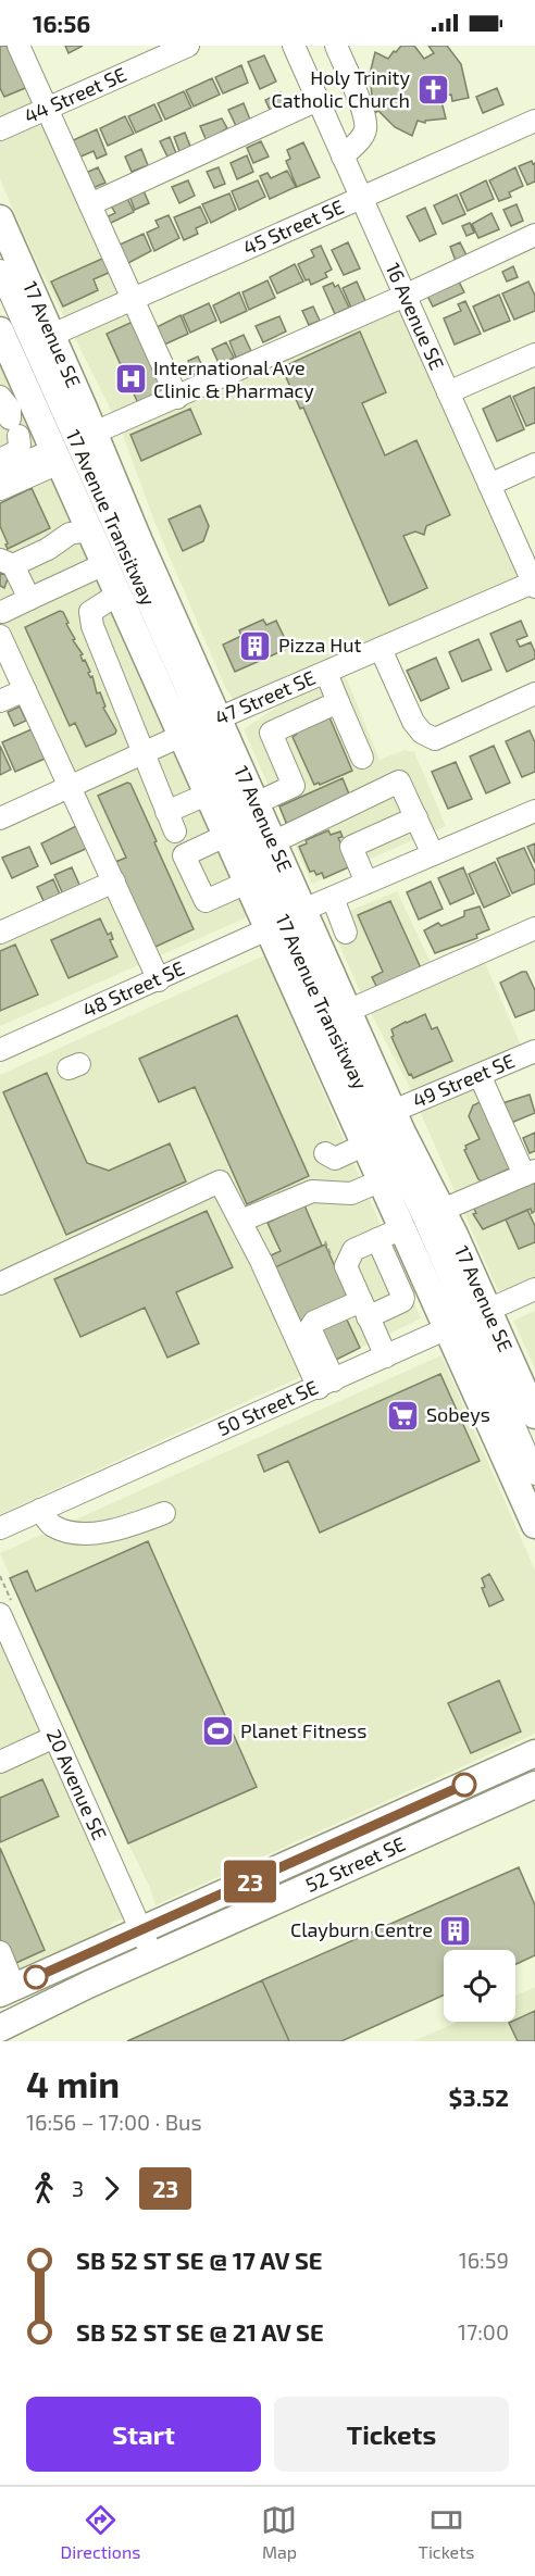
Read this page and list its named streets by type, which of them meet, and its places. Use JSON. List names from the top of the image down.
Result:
{
  "streets": {
    "main road": ["17 Avenue SE", "52 Street SE"],
    "street": [
      "44 Street SE",
      "45 Street SE",
      "16 Avenue SE",
      "17 Avenue Transitway",
      "47 Street SE",
      "48 Street SE",
      "49 Street SE",
      "50 Street SE",
      "20 Avenue SE"
    ]
  },
  "crossings": [
    ["45 Street SE", "16 Avenue SE"],
    ["45 Street SE", "17 Avenue SE"],
    ["16 Avenue SE", "47 Street SE"],
    ["17 Avenue SE", "17 Avenue Transitway"],
    ["17 Avenue SE", "47 Street SE"],
    ["17 Avenue SE", "48 Street SE"],
    ["17 Avenue SE", "49 Street SE"],
    ["17 Avenue SE", "50 Street SE"],
    ["17 Avenue Transitway", "47 Street SE"],
    ["17 Avenue Transitway", "50 Street SE"],
    ["20 Avenue SE", "52 Street SE"]
  ],
  "places": {
    "church": ["Holy Trinity Catholic Church"],
    "hospital": ["International Ave Clinic & Pharmacy"],
    "building": ["Pizza Hut", "Clayburn Centre"],
    "supermarket": ["Sobeys"],
    "sports": ["Planet Fitness"]
  },
  "lines": ["bus line 23"],
  "page": {
    "status": "16:56",
    "on_map": "23",
    "heading": ["4 min", "16:56 – 17:00 · Bus", "$3.52"],
    "legs": ["3", "23"],
    "list": [
      {
        "name": "SB 52 ST SE @ 17 AV SE",
        "value": "16:59"
      },
      {
        "name": "SB 52 ST SE @ 21 AV SE",
        "value": "17:00"
      }
    ],
    "buttons": ["Start", "Tickets"],
    "tabs": ["Directions", "Map", "Tickets"]
  }
}
